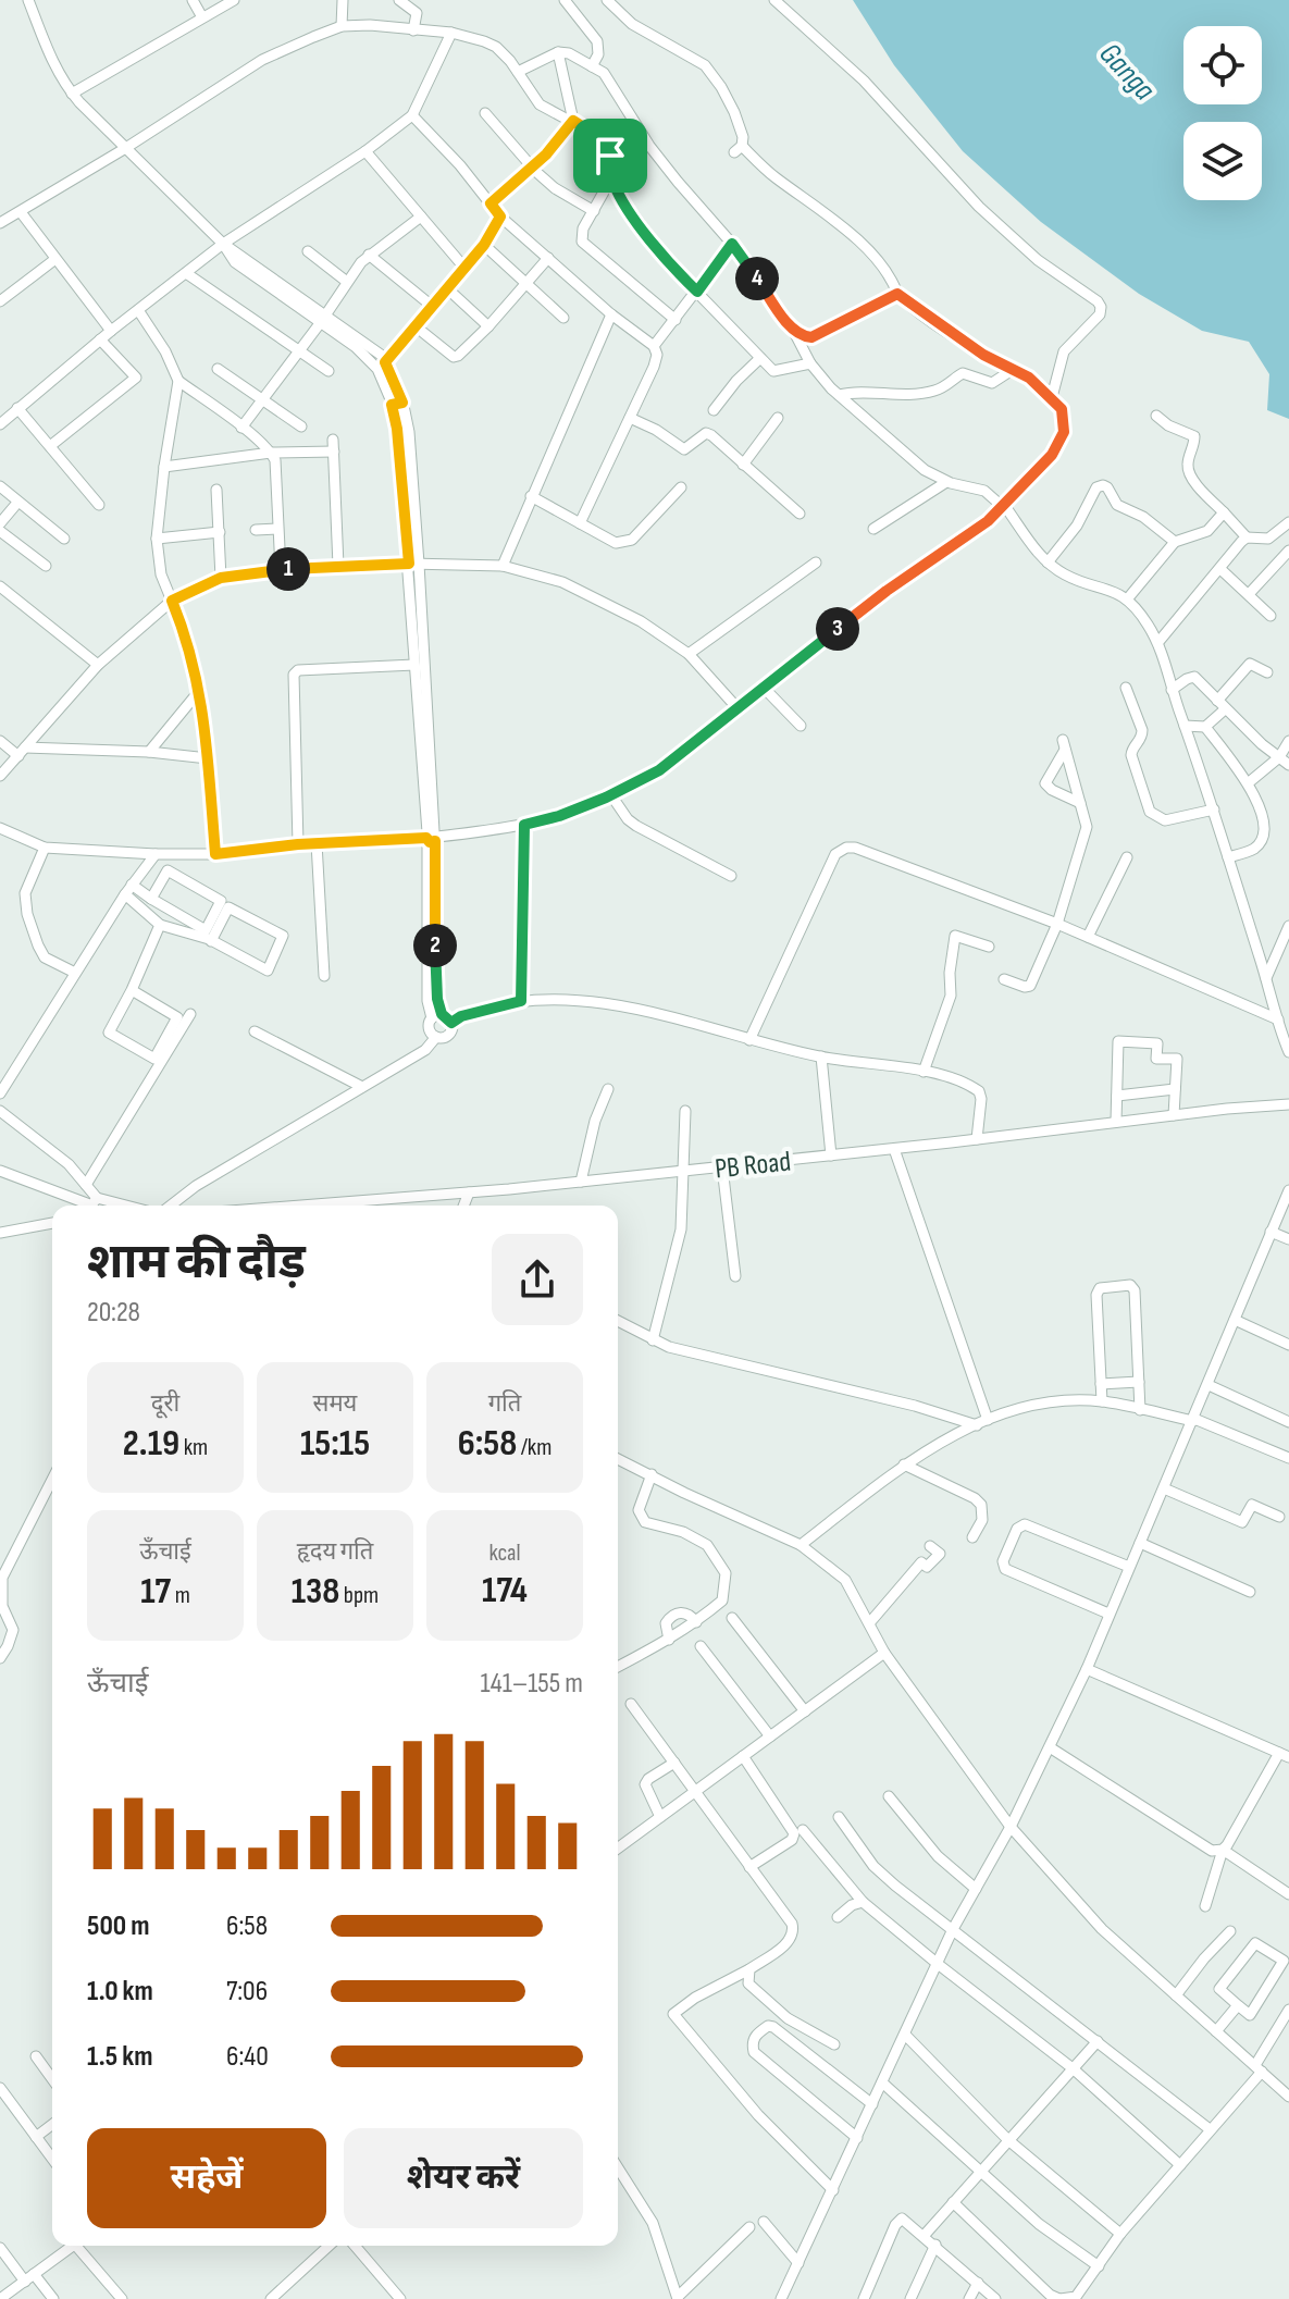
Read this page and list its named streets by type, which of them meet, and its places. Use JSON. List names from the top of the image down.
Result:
{
  "streets": {
    "street": ["PB Road"]
  },
  "water": ["Ganga"],
  "page": {
    "pins": [
      "4",
      "1",
      "3",
      "2"
    ],
    "heading": ["शाम की दौड़", "20:28"],
    "stats": [
      ["दूरी", "2.19 km"],
      ["समय", "15:15"],
      ["गति", "6:58 /km"],
      ["ऊँचाई", "17 m"],
      ["हृदय गति", "138 bpm"],
      ["kcal", "174"]
    ],
    "chart": ["ऊँचाई", "141–155 m"],
    "list": [
      {
        "name": "500 m",
        "note": "6:58"
      },
      {
        "name": "1.0 km",
        "note": "7:06"
      },
      {
        "name": "1.5 km",
        "note": "6:40"
      }
    ],
    "buttons": ["सहेजें", "शेयर करें"]
  }
}
